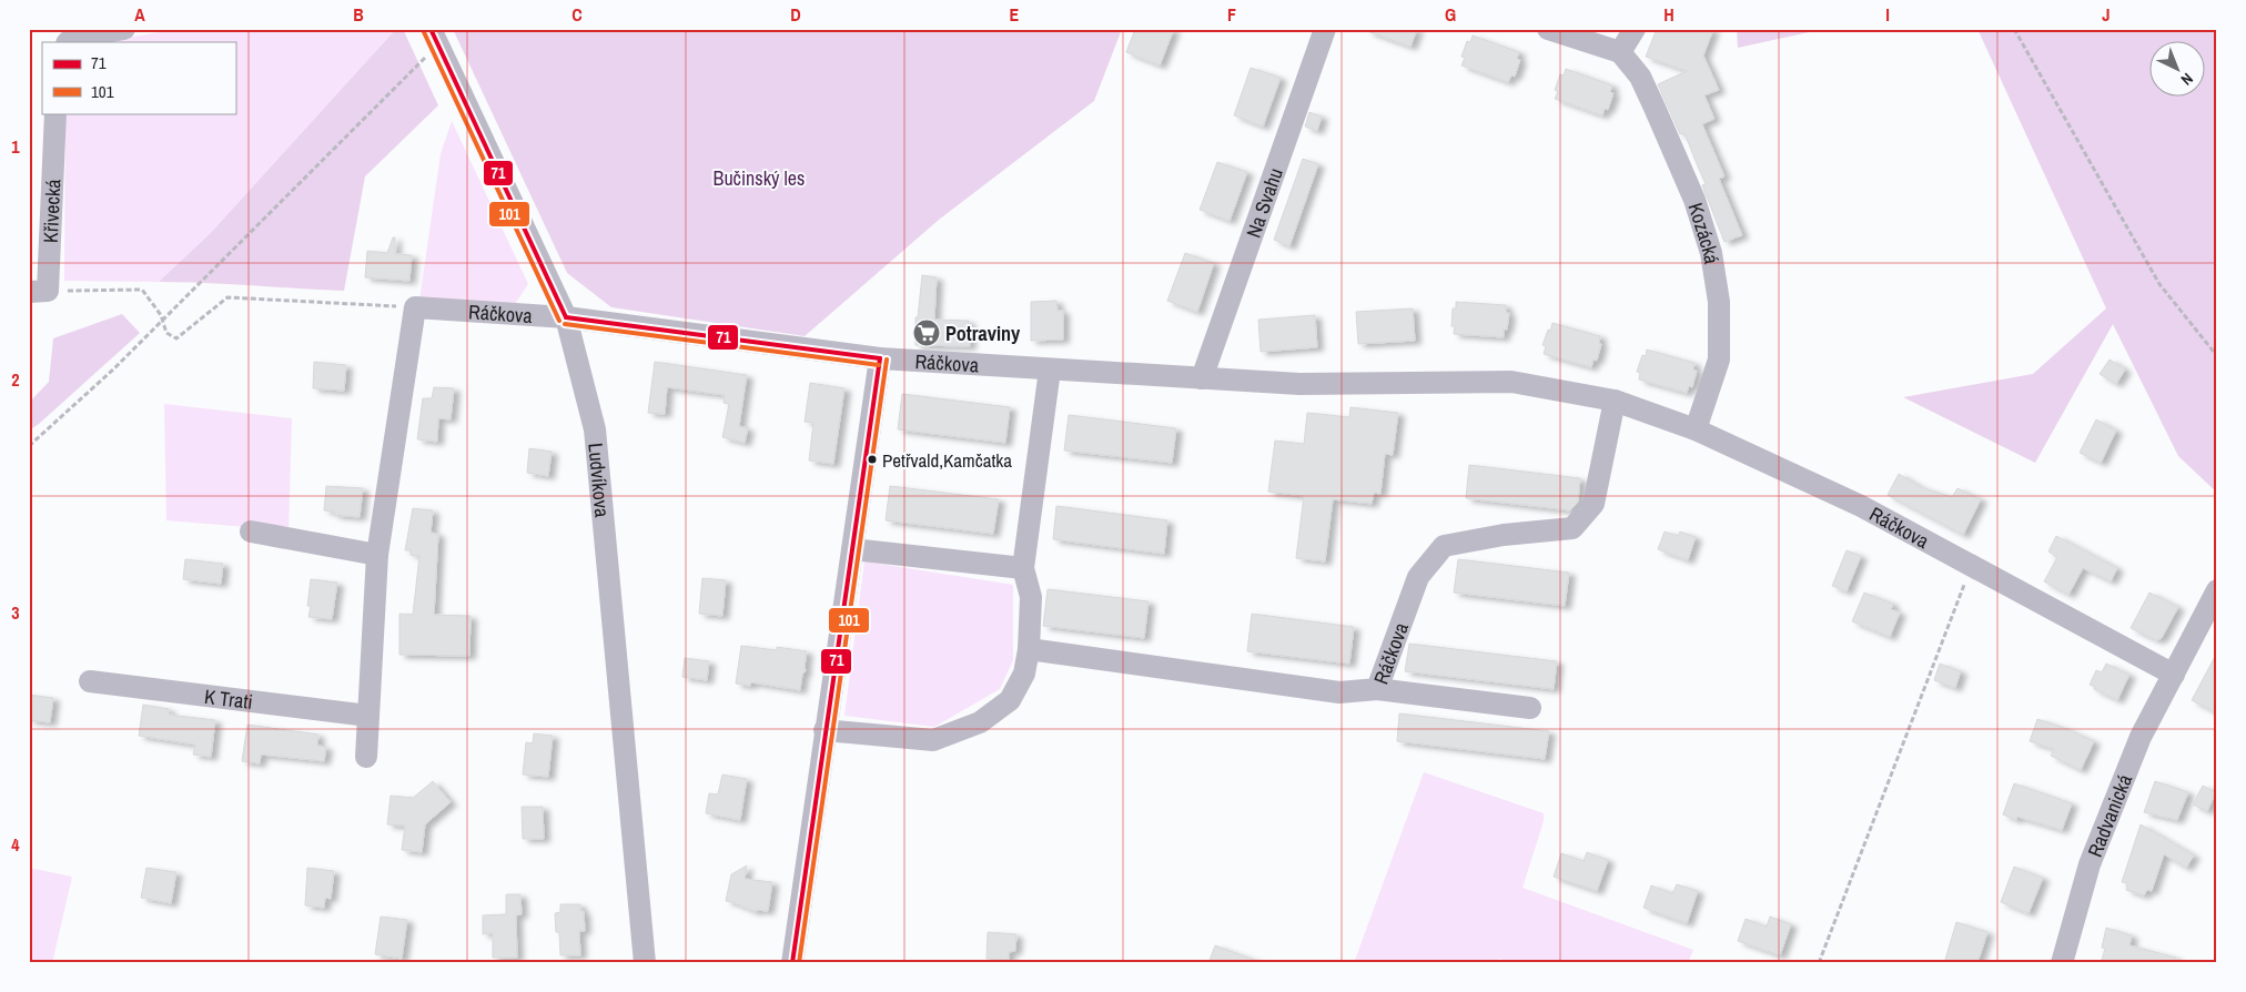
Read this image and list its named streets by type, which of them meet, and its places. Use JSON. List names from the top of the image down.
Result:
{
  "streets": {
    "street": [
      "Na Svahu",
      "Křivecká",
      "Kozácká",
      "Ráčkova",
      "Ludvíkova",
      "K Trati",
      "Radvanická"
    ]
  },
  "crossings": [
    ["Na Svahu", "Ráčkova"],
    ["Kozácká", "Ráčkova"],
    ["Ráčkova", "Ludvíkova"],
    ["Ráčkova", "Radvanická"]
  ],
  "parks": ["Bučinský les"],
  "places": {
    "supermarket": ["Potraviny"],
    "other": ["Petřvald,Kamčatka"]
  },
  "lines": ["transit line 71", "transit line 101"],
  "legend": ["71", "101"],
  "north": "bottom right",
  "grid": {
    "columns": [
      "A",
      "B",
      "C",
      "D",
      "E",
      "F",
      "G",
      "H",
      "I",
      "J"
    ],
    "rows": [
      "1",
      "2",
      "3",
      "4"
    ]
  }
}
